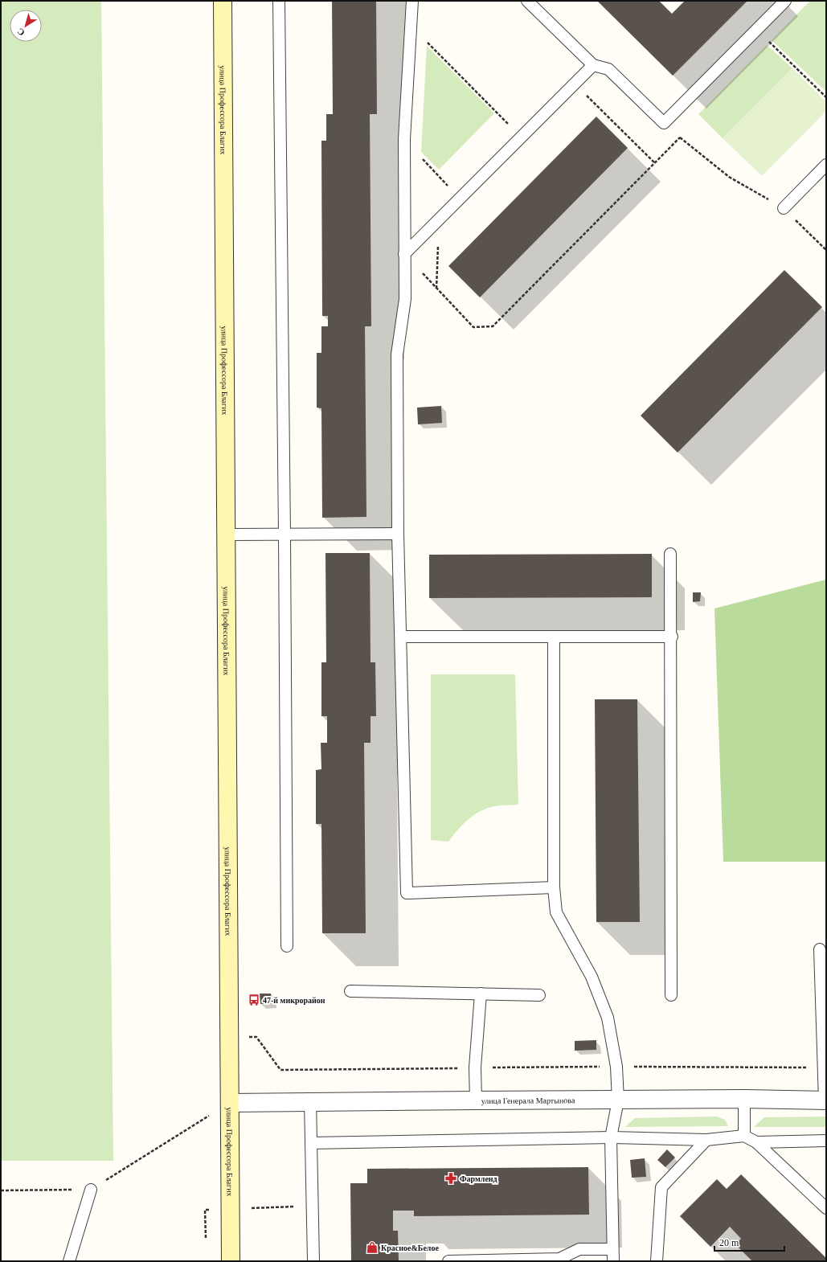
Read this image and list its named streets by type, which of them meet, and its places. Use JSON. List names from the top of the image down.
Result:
{
  "streets": {
    "main road": ["улица Профессора Благих"],
    "street": ["улица Генерала Мартынова"]
  },
  "crossings": [
    ["улица Профессора Благих", "улица Генерала Мартынова"]
  ],
  "places": {
    "bus stop": ["47-й микрорайон"],
    "pharmacy": ["Фармленд"],
    "shop": ["Красное&Белое"]
  },
  "scale_bar": "20 m",
  "north": "bottom left"
}
